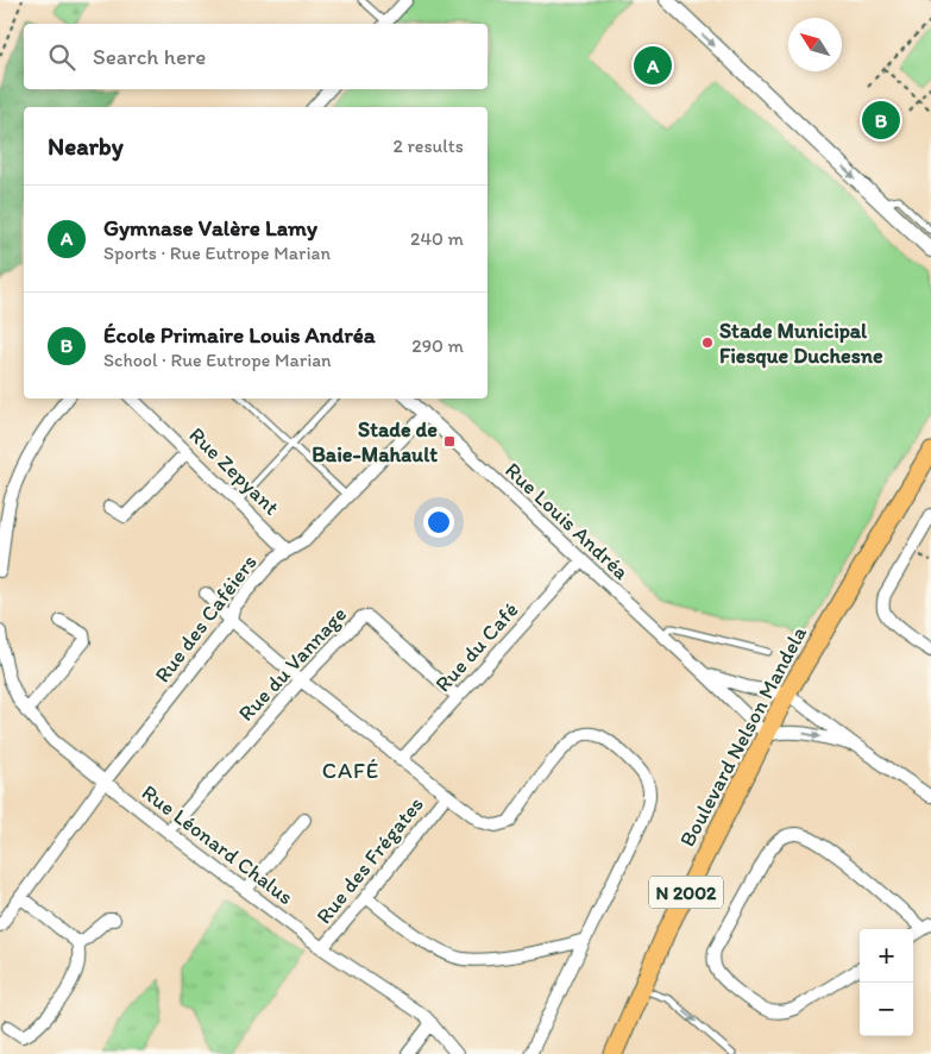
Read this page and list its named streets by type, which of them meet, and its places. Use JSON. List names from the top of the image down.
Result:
{
  "streets": {
    "main road": ["Boulevard Nelson Mandela", "N 2002"],
    "street": [
      "Rue Zepyant",
      "Rue Louis Andréa",
      "Rue des Caféiers",
      "Rue du Café",
      "Rue du Vannage",
      "Rue Léonard Chalus",
      "Rue des Frégates"
    ]
  },
  "crossings": [
    ["Rue Zepyant", "Rue des Caféiers"],
    ["Rue Louis Andréa", "Rue des Caféiers"],
    ["Rue Louis Andréa", "Rue du Café"],
    ["Rue Louis Andréa", "Boulevard Nelson Mandela"],
    ["Rue des Caféiers", "Rue Léonard Chalus"],
    ["Rue du Café", "Rue du Vannage"],
    ["Rue du Vannage", "Rue Léonard Chalus"],
    ["Rue Léonard Chalus", "Rue des Frégates"]
  ],
  "districts": ["CAFÉ"],
  "places": {
    "other": ["Stade Municipal Fiesque Duchesne"],
    "transit": ["Stade de Baie-Mahault"]
  },
  "north": "top left",
  "page": {
    "search": "Search here",
    "pins": ["A", "B"],
    "heading": ["Nearby", "2 results"],
    "list": [
      {
        "mark": "A",
        "name": "Gymnase Valère Lamy",
        "note": "Sports · Rue Eutrope Marian",
        "value": "240 m"
      },
      {
        "mark": "B",
        "name": "École Primaire Louis Andréa",
        "note": "School · Rue Eutrope Marian",
        "value": "290 m"
      }
    ],
    "map_buttons": ["+", "−"]
  }
}
